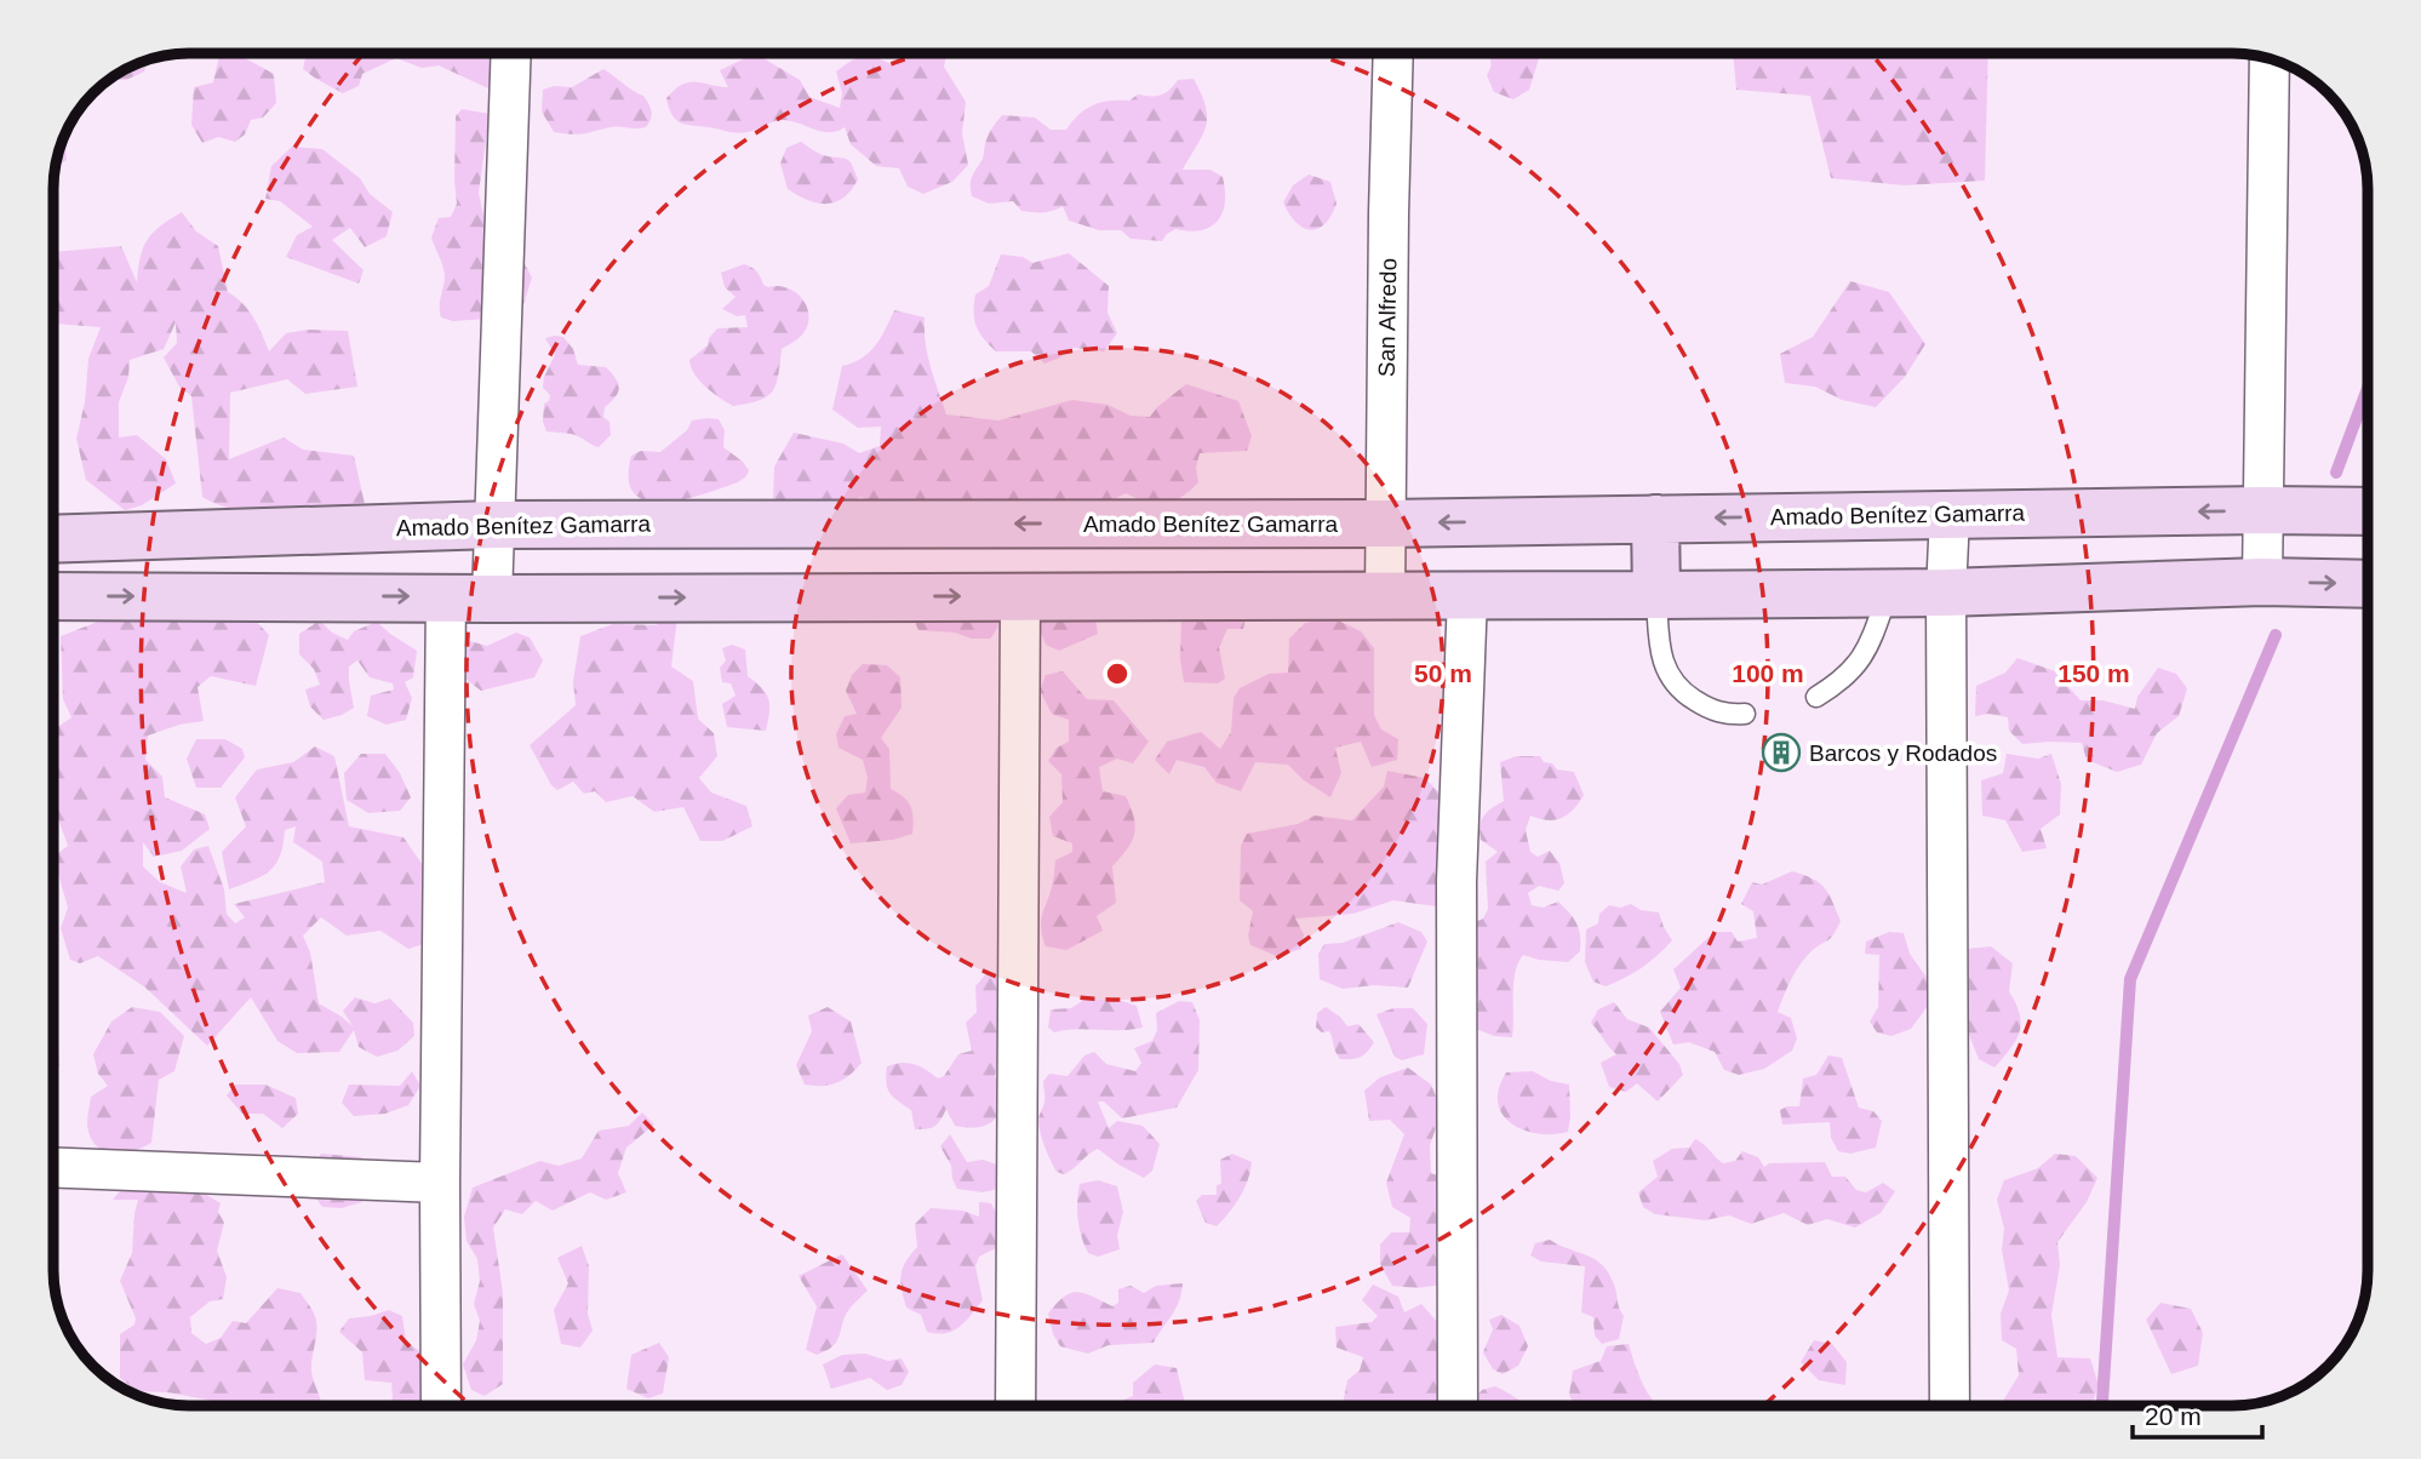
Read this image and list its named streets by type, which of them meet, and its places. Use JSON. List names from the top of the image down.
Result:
{
  "streets": {
    "main road": ["Amado Benítez Gamarra"],
    "street": ["San Alfredo"]
  },
  "crossings": [
    ["San Alfredo", "Amado Benítez Gamarra"]
  ],
  "places": {
    "building": ["Barcos y Rodados"]
  },
  "scale_bar": "20 m",
  "rings": ["50 m", "100 m", "150 m"]
}
